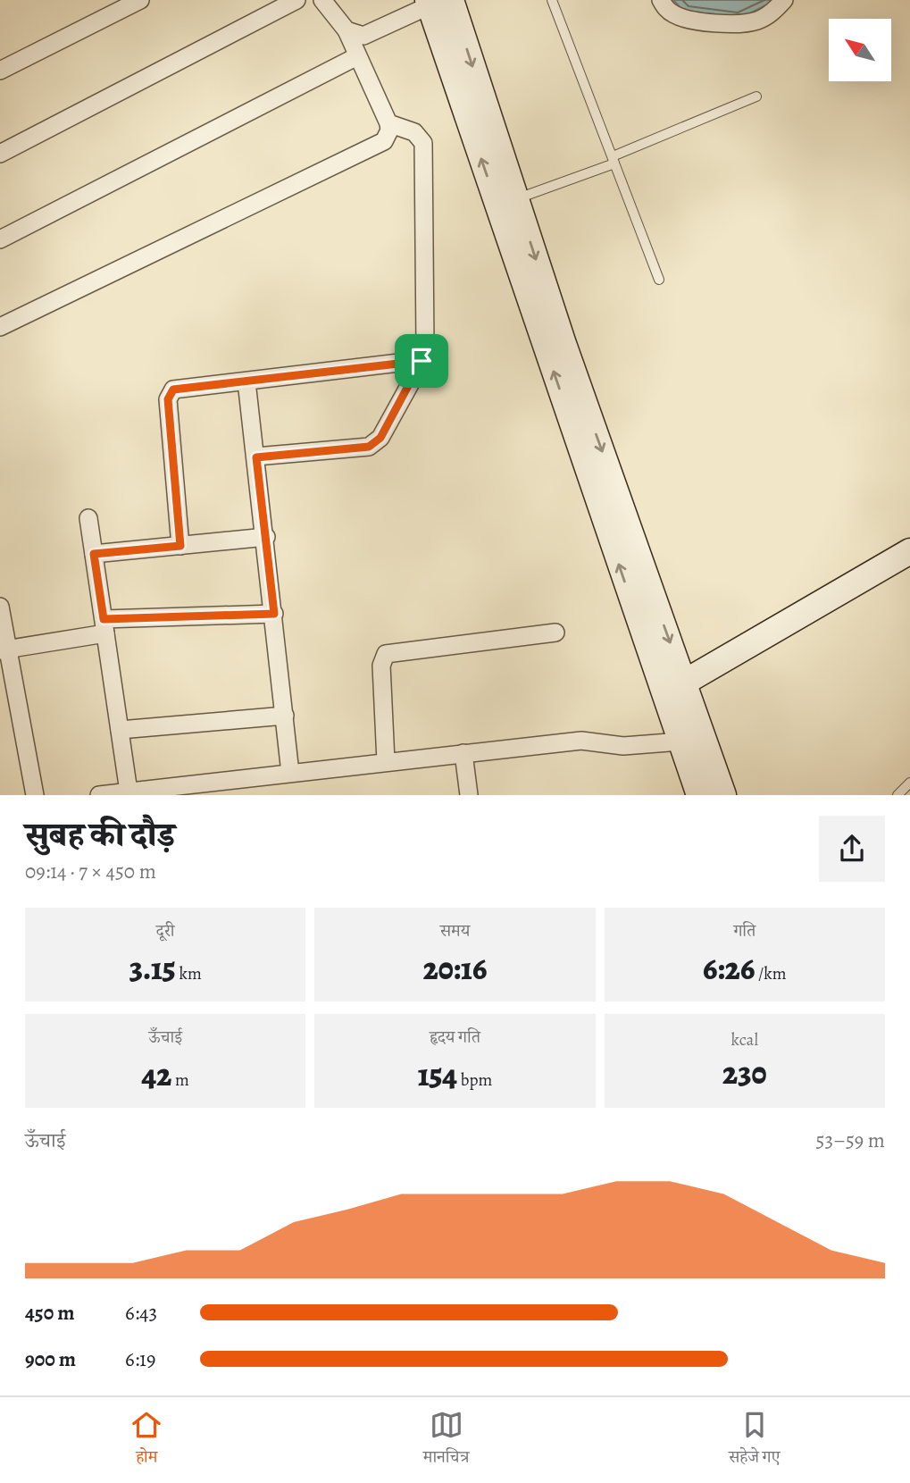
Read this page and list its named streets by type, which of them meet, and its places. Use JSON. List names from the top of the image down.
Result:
{
  "north": "top left",
  "page": {
    "heading": ["सुबह की दौड़", "09:14 · 7 × 450 m"],
    "stats": [
      ["दूरी", "3.15 km"],
      ["समय", "20:16"],
      ["गति", "6:26 /km"],
      ["ऊँचाई", "42 m"],
      ["हृदय गति", "154 bpm"],
      ["kcal", "230"]
    ],
    "chart": ["ऊँचाई", "53–59 m"],
    "list": [
      {
        "name": "450 m",
        "note": "6:43"
      },
      {
        "name": "900 m",
        "note": "6:19"
      }
    ],
    "tabs": ["होम", "मानचित्र", "सहेजे गए"]
  }
}
